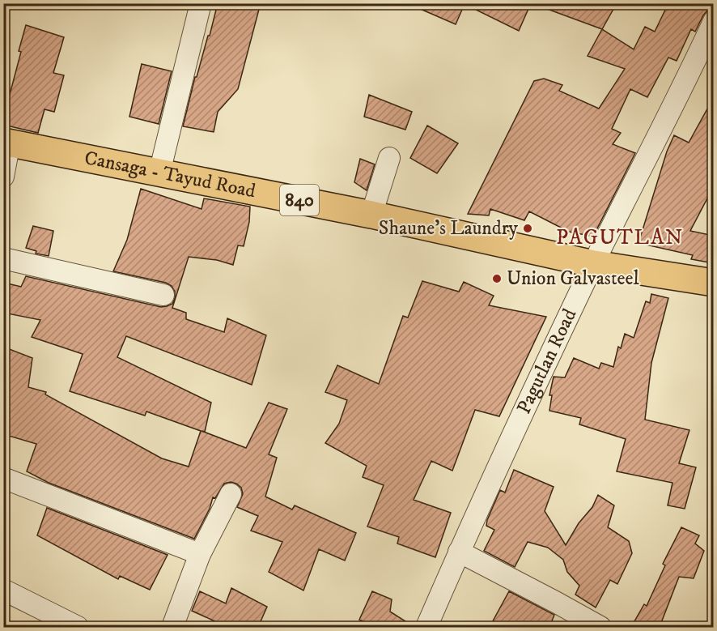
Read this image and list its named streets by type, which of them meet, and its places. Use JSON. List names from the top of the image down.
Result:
{
  "streets": {
    "highway": ["Cansaga - Tayud Road", "840"],
    "street": ["Pagutlan Road"]
  },
  "crossings": [
    ["Cansaga - Tayud Road", "840"],
    ["Cansaga - Tayud Road", "Pagutlan Road"],
    ["840", "Pagutlan Road"]
  ],
  "districts": ["PAGUTLAN"],
  "places": ["Shaune's Laundry", "Union Galvasteel"]
}
